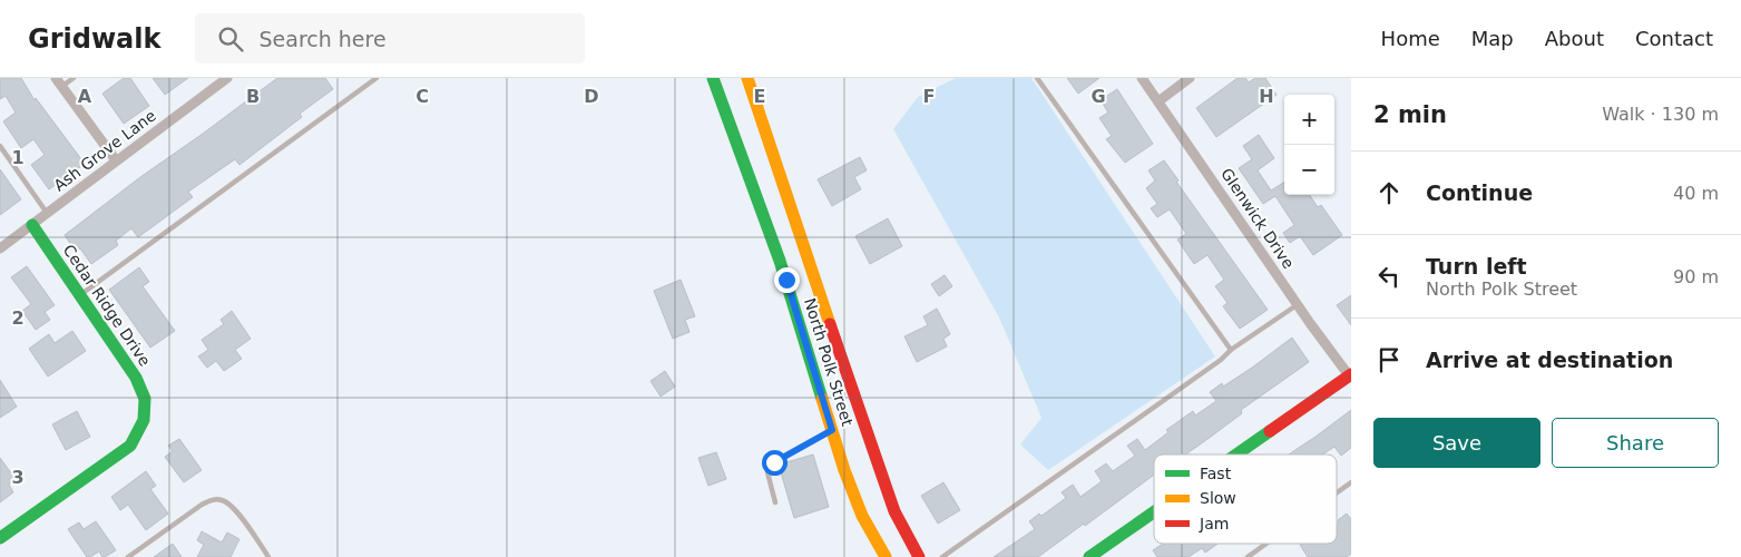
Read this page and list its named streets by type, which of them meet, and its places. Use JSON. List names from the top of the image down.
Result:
{
  "streets": {
    "main road": ["Cedar Ridge Drive", "North Polk Street"],
    "street": ["Ash Grove Lane", "Glenwick Drive"]
  },
  "crossings": [
    ["Ash Grove Lane", "Cedar Ridge Drive"]
  ],
  "legend": ["Fast", "Slow", "Jam"],
  "page": {
    "header": "Gridwalk",
    "search": "Search here",
    "nav": [
      "Home",
      "Map",
      "About",
      "Contact"
    ],
    "heading": ["2 min", "Walk · 130 m"],
    "map_buttons": ["+", "−"],
    "list": [
      ["Continue", "40 m"],
      ["Turn left", "North Polk Street", "90 m"],
      "Arrive at destination"
    ],
    "buttons": ["Save", "Share"]
  },
  "grid": {
    "columns": [
      "A",
      "B",
      "C",
      "D",
      "E",
      "F",
      "G",
      "H"
    ],
    "rows": ["1", "2", "3"]
  }
}
